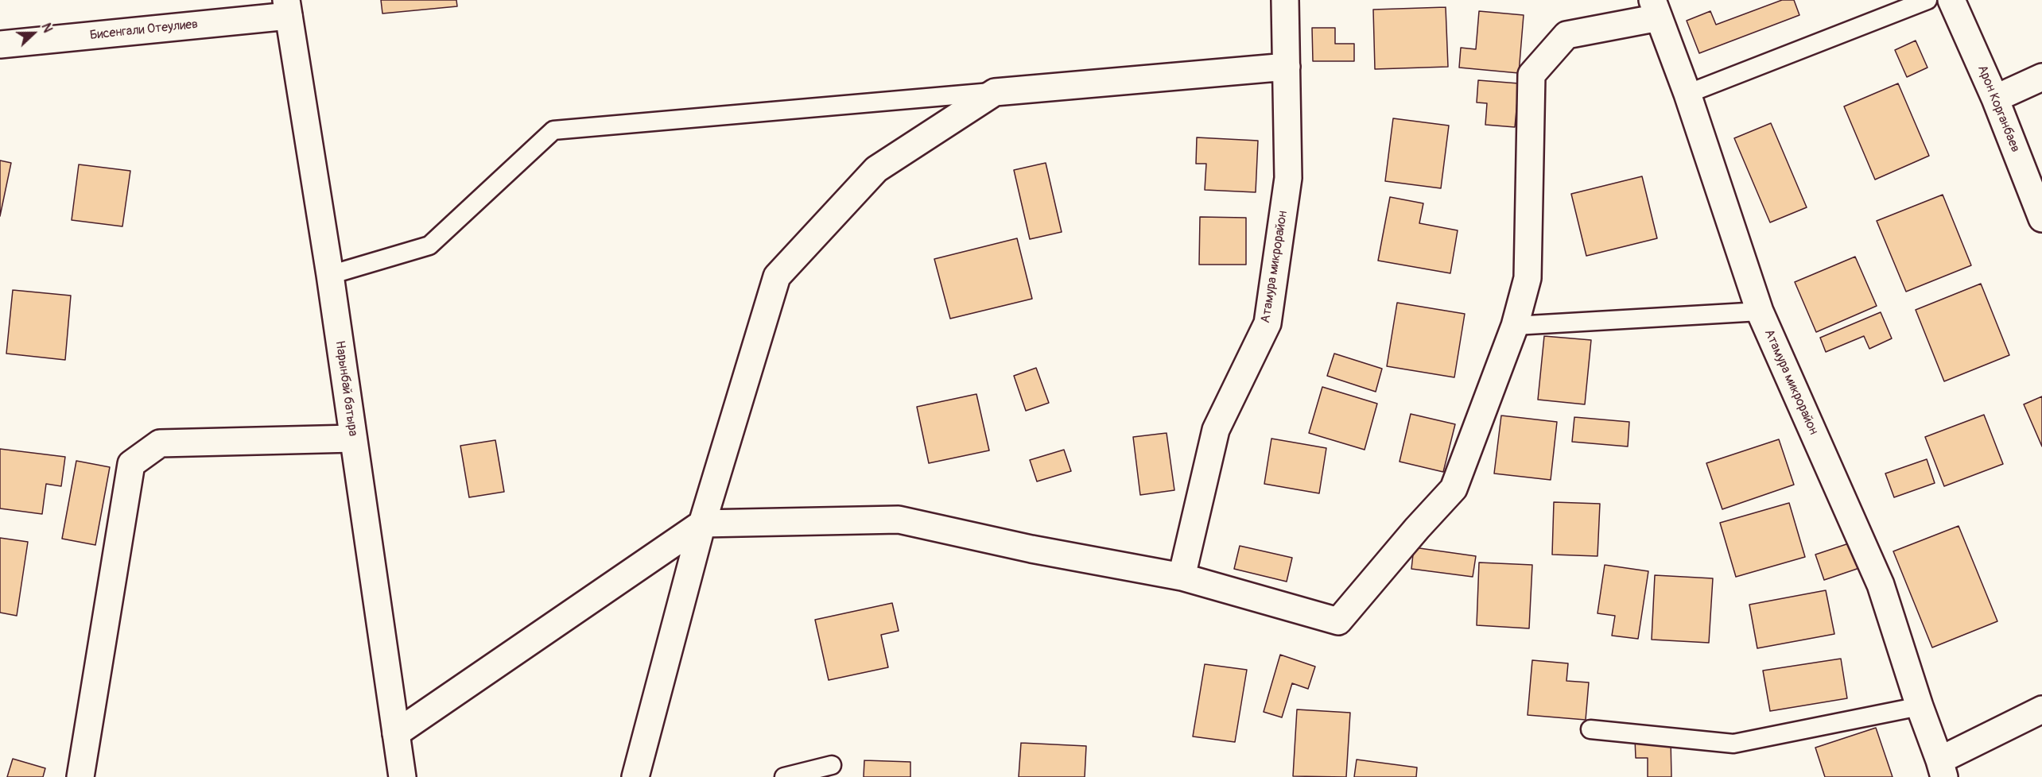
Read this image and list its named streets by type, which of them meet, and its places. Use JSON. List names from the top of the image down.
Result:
{
  "streets": {
    "street": [
      "Бисенгали Отеулиев",
      "Арон Корганбаев",
      "Атамура микрорайон",
      "Нарынбай батыра"
    ]
  },
  "crossings": [
    ["Бисенгали Отеулиев", "Нарынбай батыра"]
  ],
  "north": "right"
}
